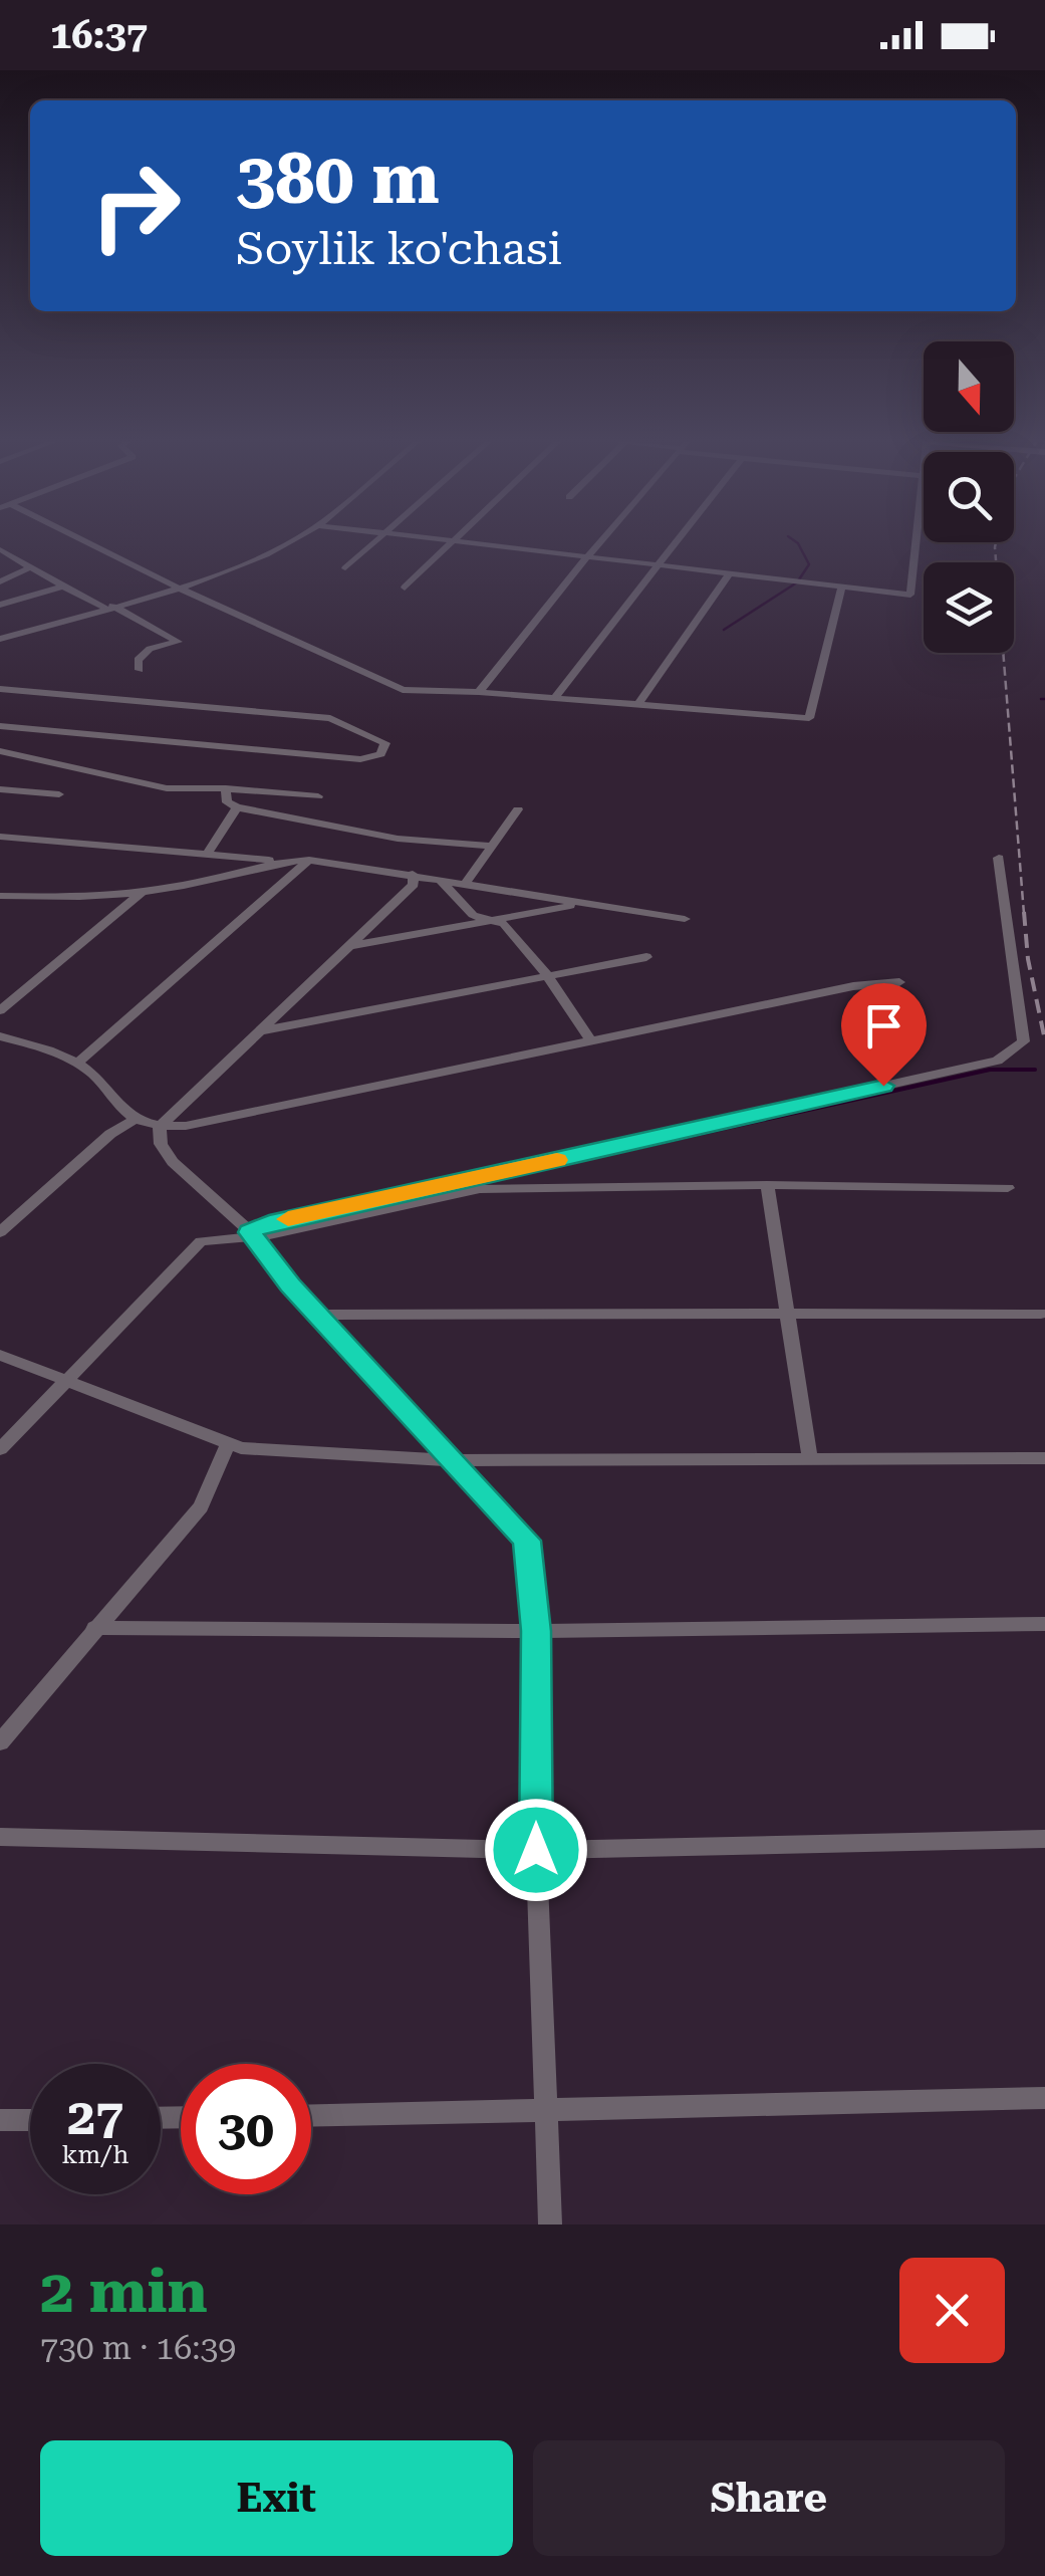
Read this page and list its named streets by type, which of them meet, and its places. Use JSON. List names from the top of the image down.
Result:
{
  "north": "bottom",
  "page": {
    "status": "16:37",
    "turn": ["380 m", "Soylik ko'chasi"],
    "speed": "27 km/h",
    "limit": "30",
    "heading": ["2 min", "730 m · 16:39"],
    "buttons": ["Exit", "Share"]
  }
}
